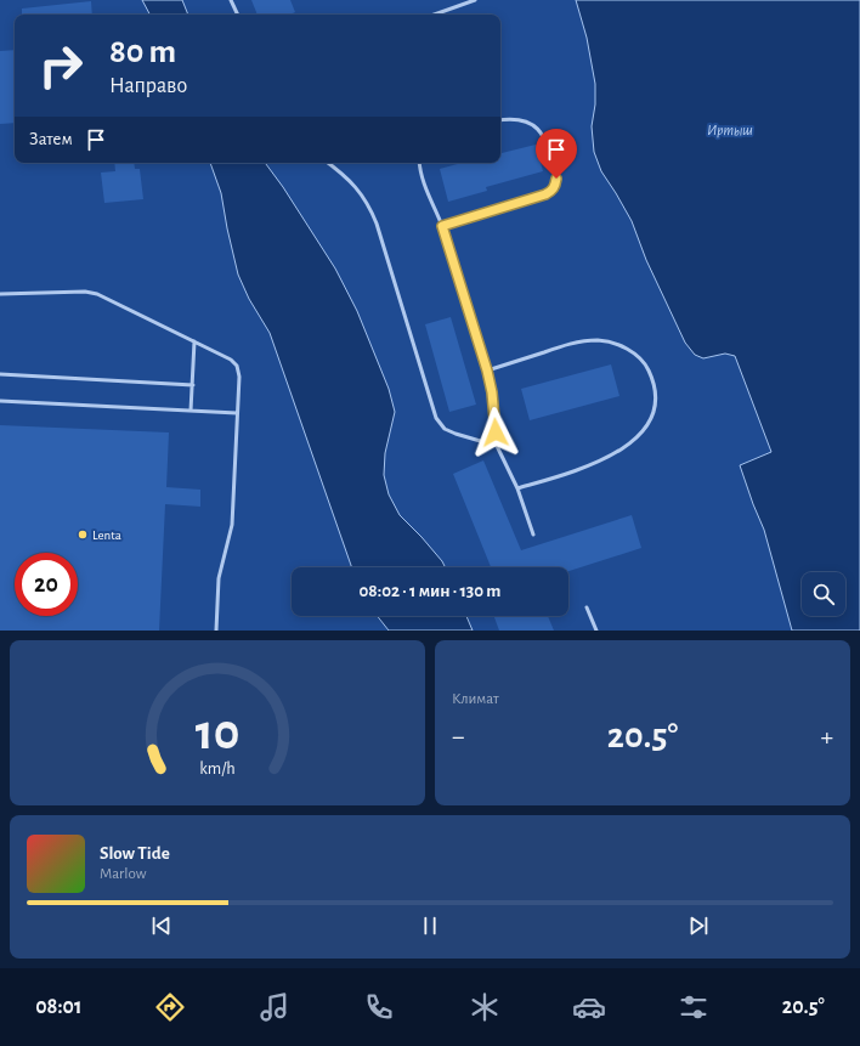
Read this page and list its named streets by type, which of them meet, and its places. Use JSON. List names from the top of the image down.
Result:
{
  "water": ["Иртыш"],
  "places": ["Lenta"],
  "page": {
    "turn": ["80 m", "Направо"],
    "then": "Затем",
    "limit": "20",
    "trip": "08:02 · 1 мин · 130 m",
    "tile": "Климат",
    "heat": ["−", "20.5°", "+"],
    "song": ["Slow Tide", "Marlow"],
    "tabs": ["08:01", "20.5°"],
    "gauge": ["10", "km/h"]
  }
}
